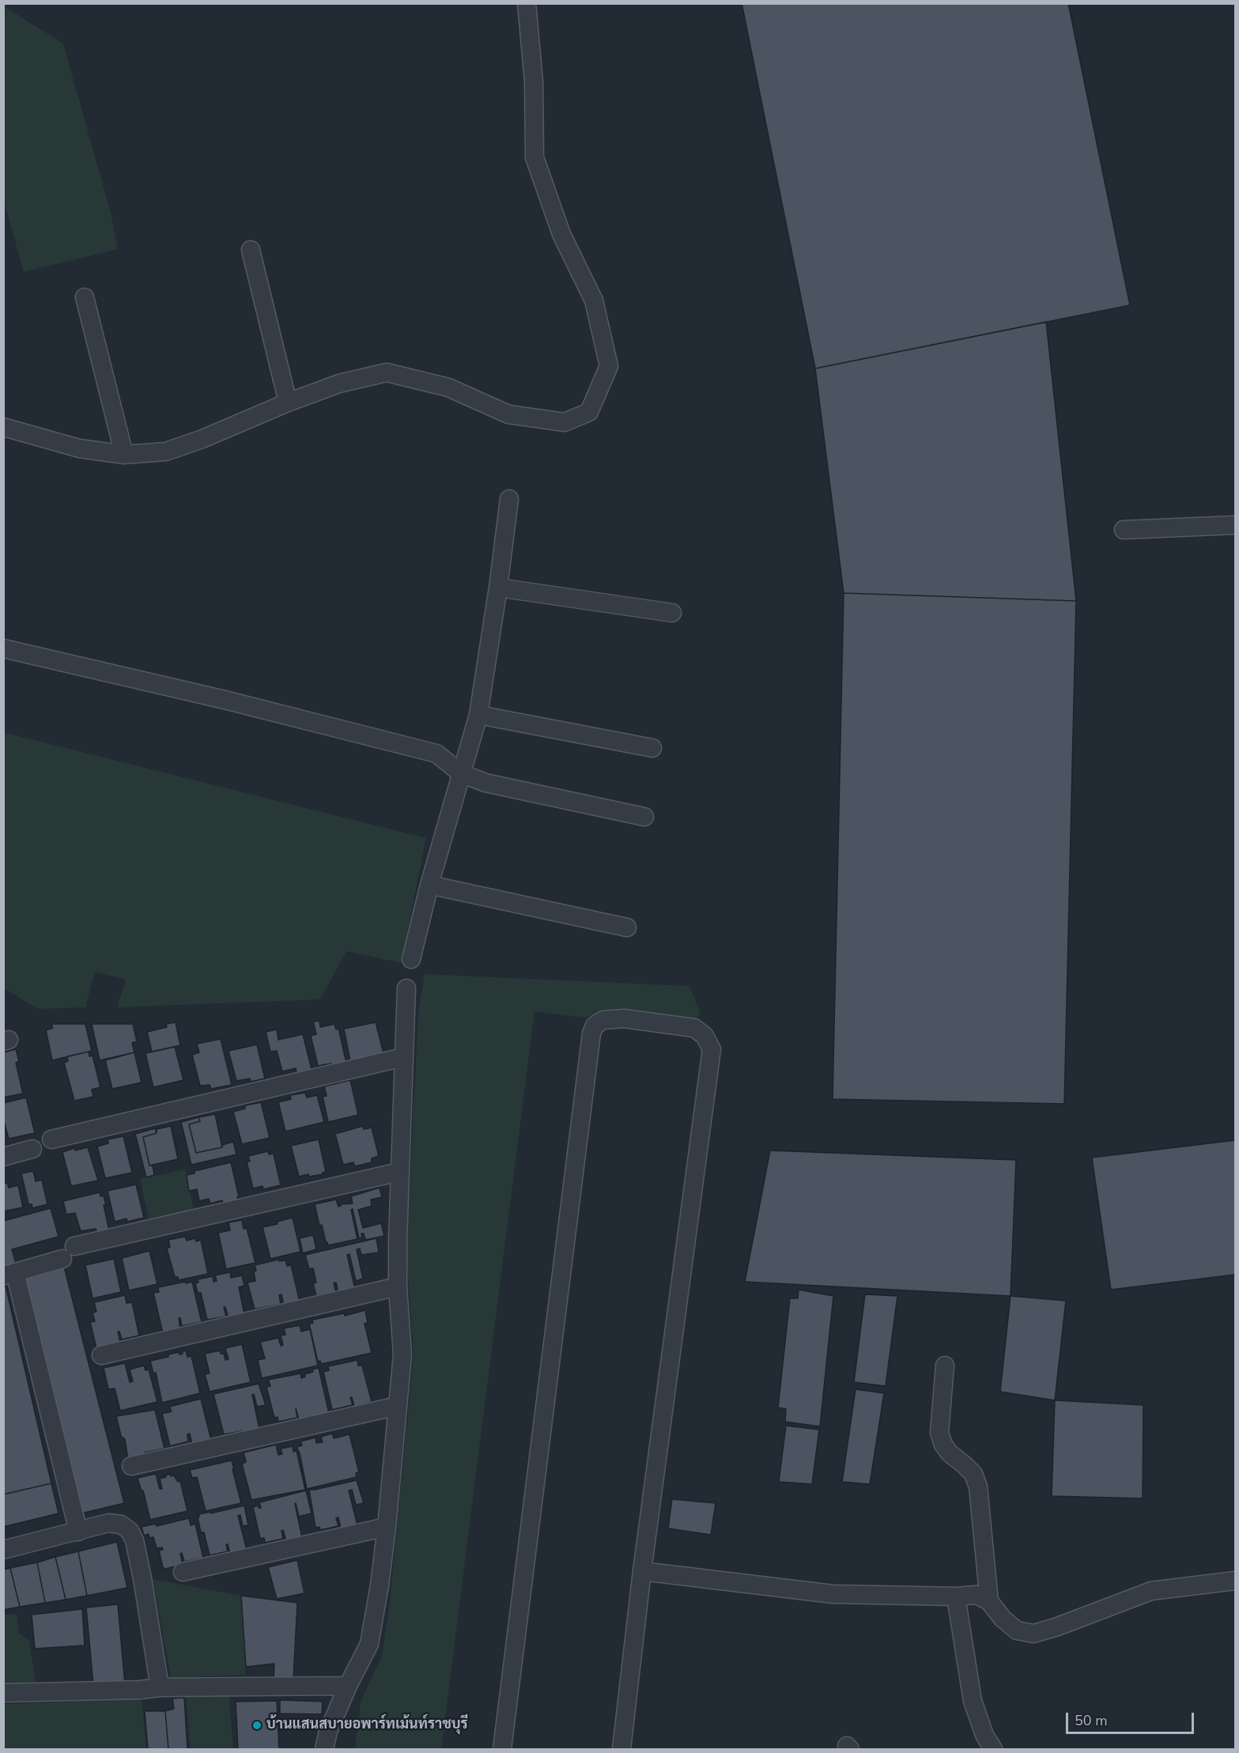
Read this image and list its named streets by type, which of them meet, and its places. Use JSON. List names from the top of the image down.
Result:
{
  "places": ["บ้านแสนสบายอพาร์ทเม้นท์ราชบุรี"],
  "scale_bar": "50 m"
}
